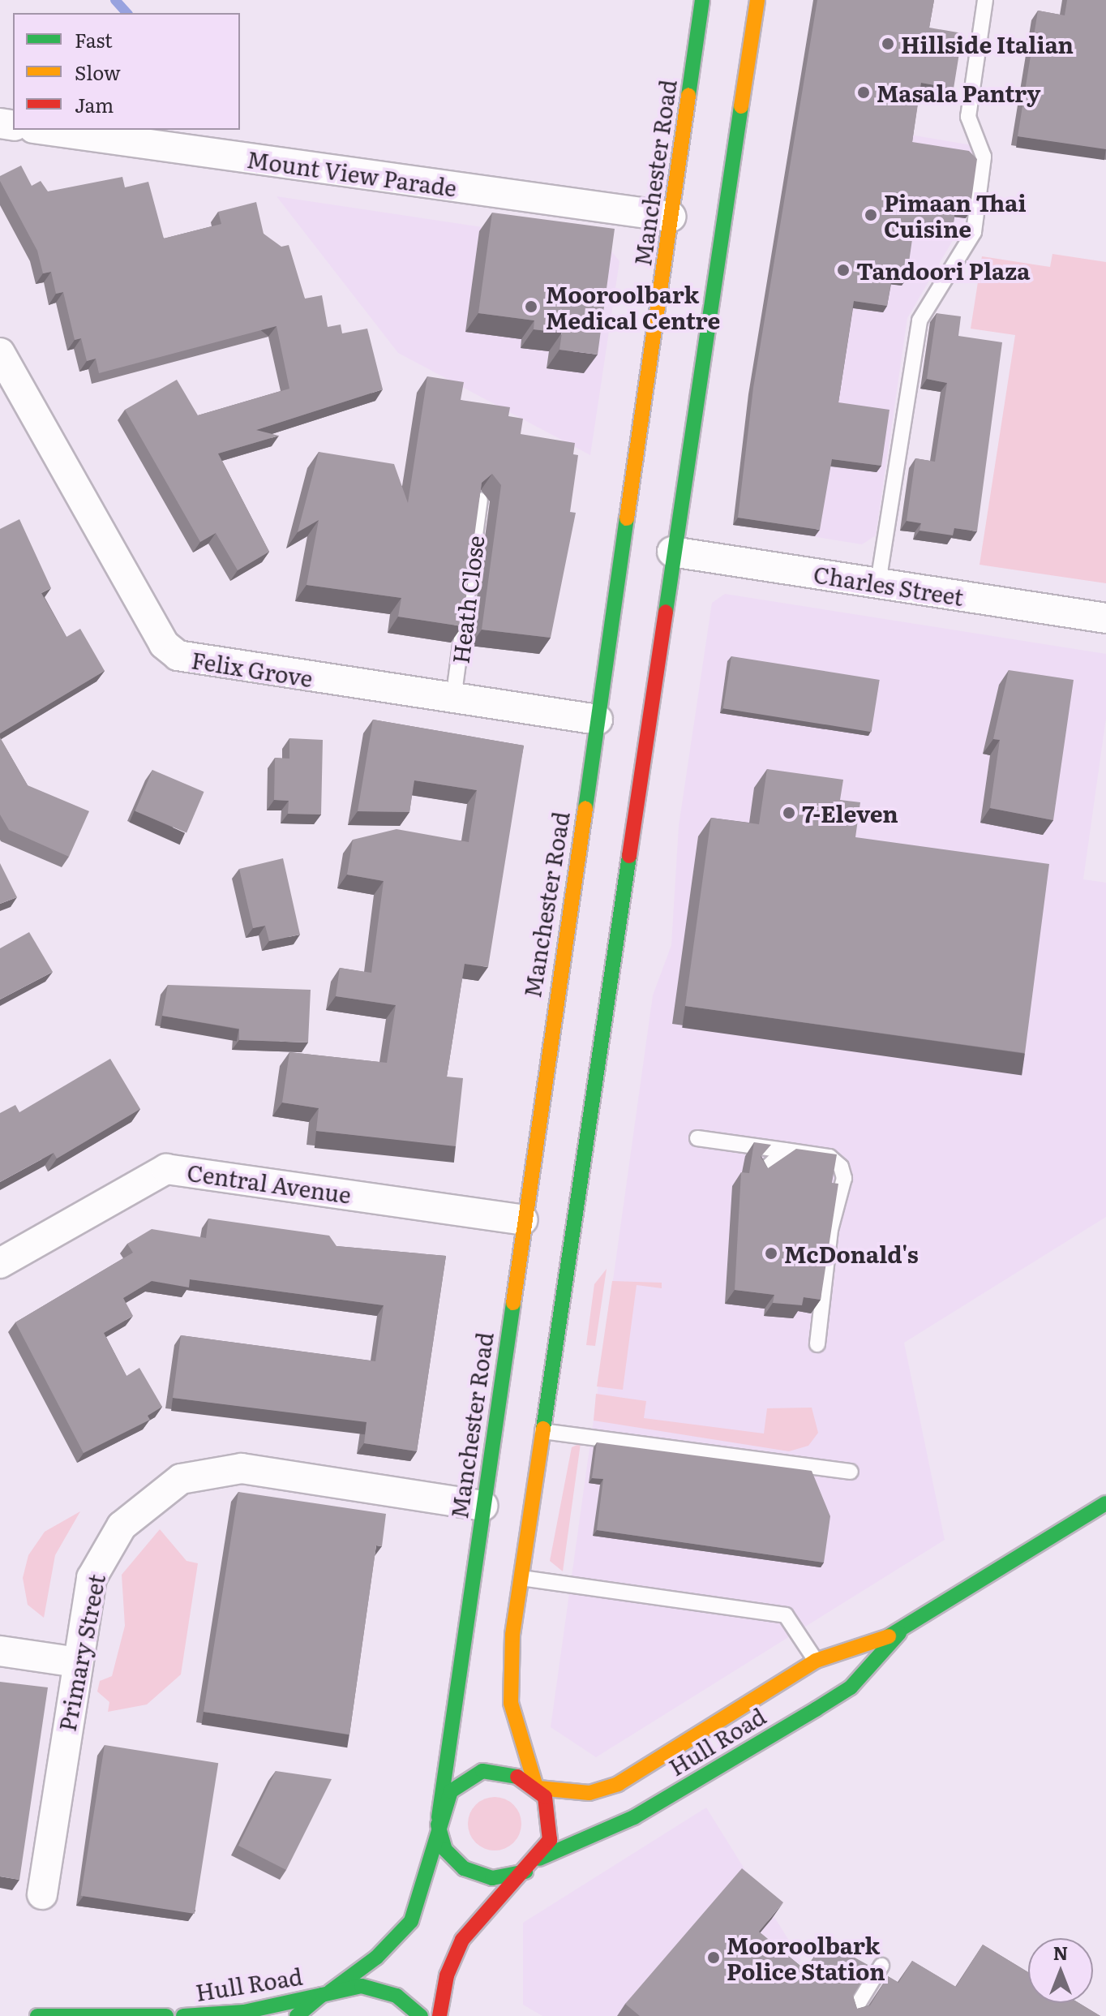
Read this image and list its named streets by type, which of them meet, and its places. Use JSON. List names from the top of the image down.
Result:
{
  "streets": {
    "main road": ["Manchester Road", "Hull Road"],
    "street": [
      "Mount View Parade",
      "Charles Street",
      "Felix Grove",
      "Central Avenue",
      "Primary Street"
    ],
    "lane": ["Heath Close"]
  },
  "crossings": [
    ["Mount View Parade", "Manchester Road"],
    ["Manchester Road", "Charles Street"],
    ["Manchester Road", "Felix Grove"],
    ["Manchester Road", "Central Avenue"],
    ["Manchester Road", "Primary Street"],
    ["Manchester Road", "Hull Road"],
    ["Heath Close", "Felix Grove"]
  ],
  "places": [
    "Hillside Italian",
    "Masala Pantry",
    "Pimaan Thai Cuisine",
    "Tandoori Plaza",
    "Mooroolbark Medical Centre",
    "7-Eleven",
    "McDonald's",
    "Mooroolbark Police Station"
  ],
  "legend": ["Fast", "Slow", "Jam"],
  "north": "top"
}
